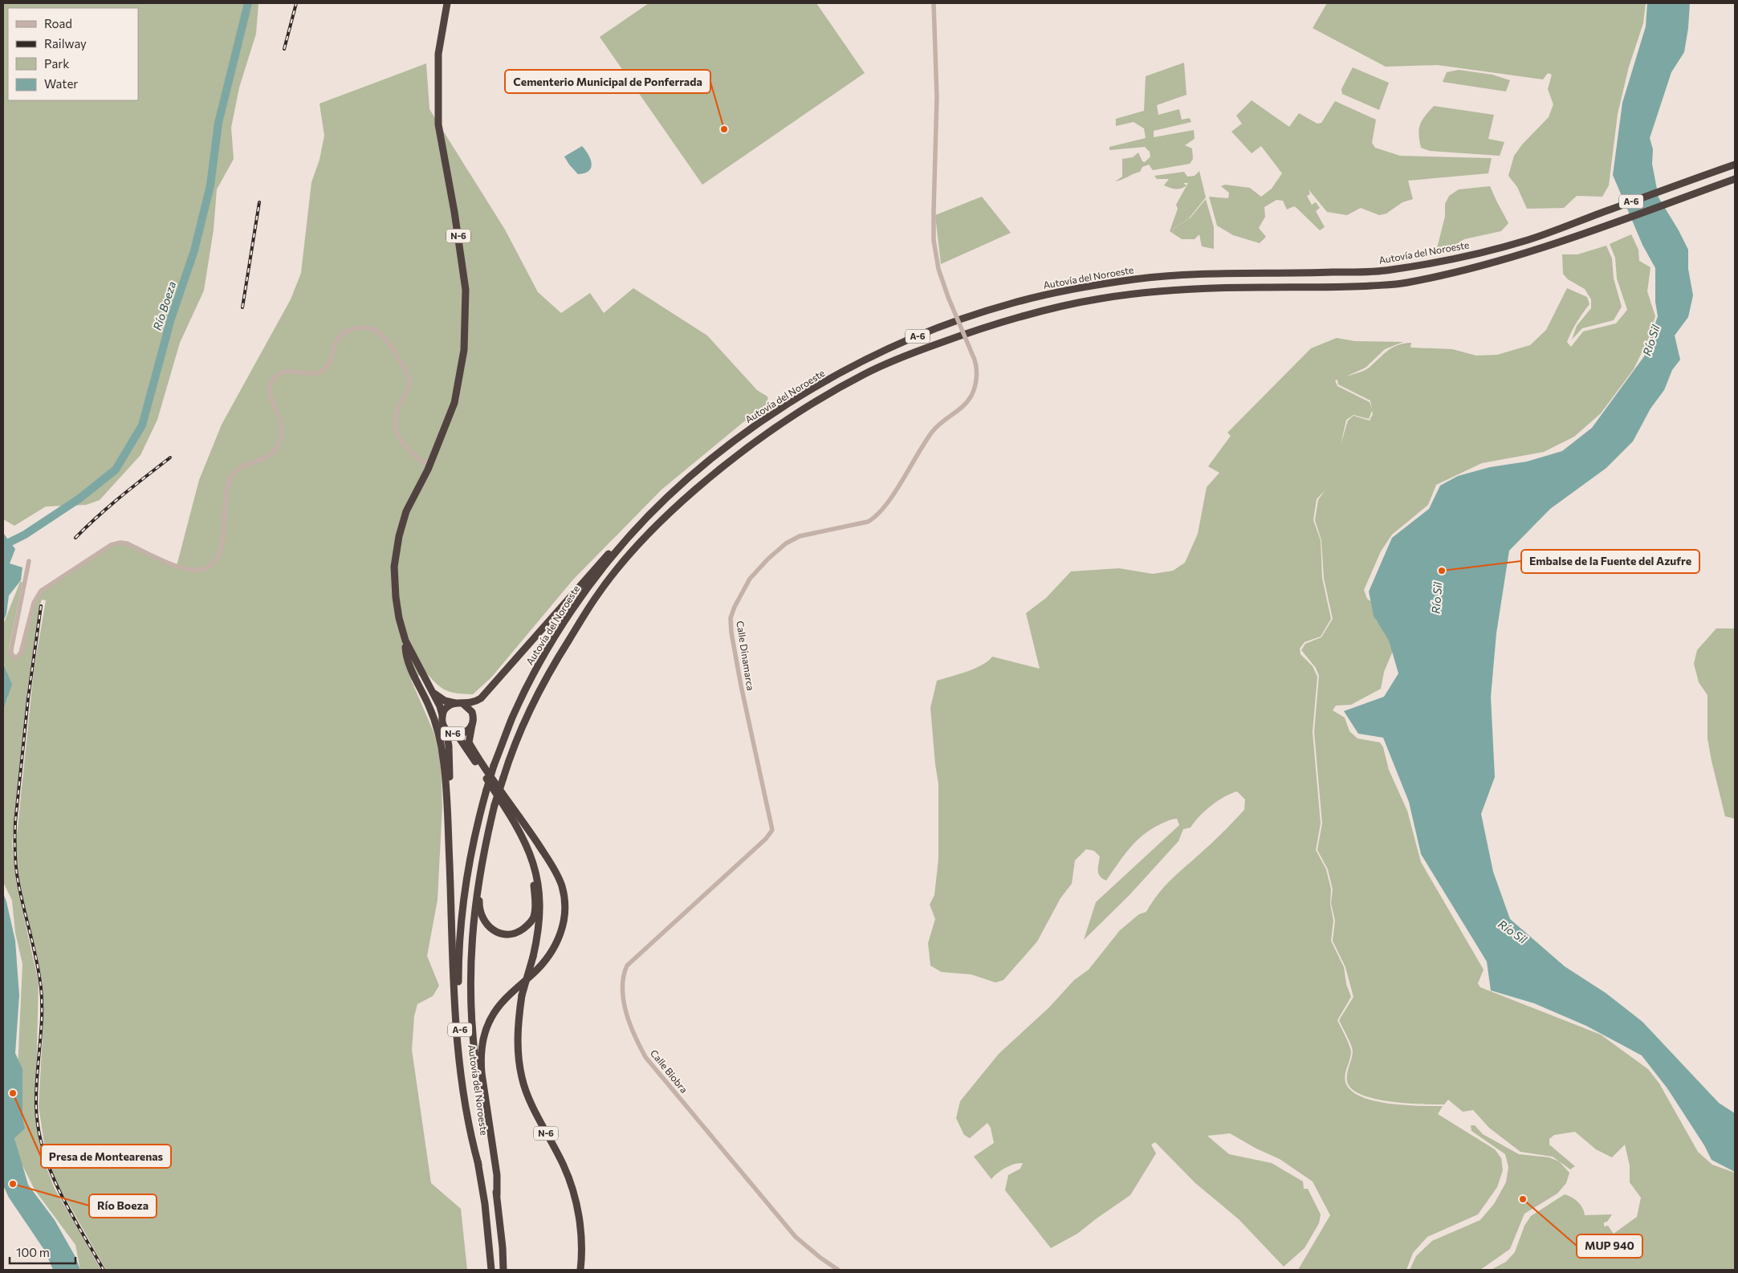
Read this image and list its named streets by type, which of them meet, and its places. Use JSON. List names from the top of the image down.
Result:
{
  "streets": {
    "highway": ["A-6", "N-6", "Autovía del Noroeste"],
    "street": ["Calle Dinamarca", "Calle Biobra"]
  },
  "crossings": [
    ["Calle Dinamarca", "Calle Biobra"]
  ],
  "water": ["Río Boeza", "Río Sil"],
  "places": [
    "Cementerio Municipal de Ponferrada",
    "Embalse de la Fuente del Azufre",
    "Presa de Montearenas",
    "Río Boeza",
    "MUP 940"
  ],
  "legend": [
    "Road",
    "Railway",
    "Park",
    "Water"
  ],
  "scale_bar": "100 m"
}
